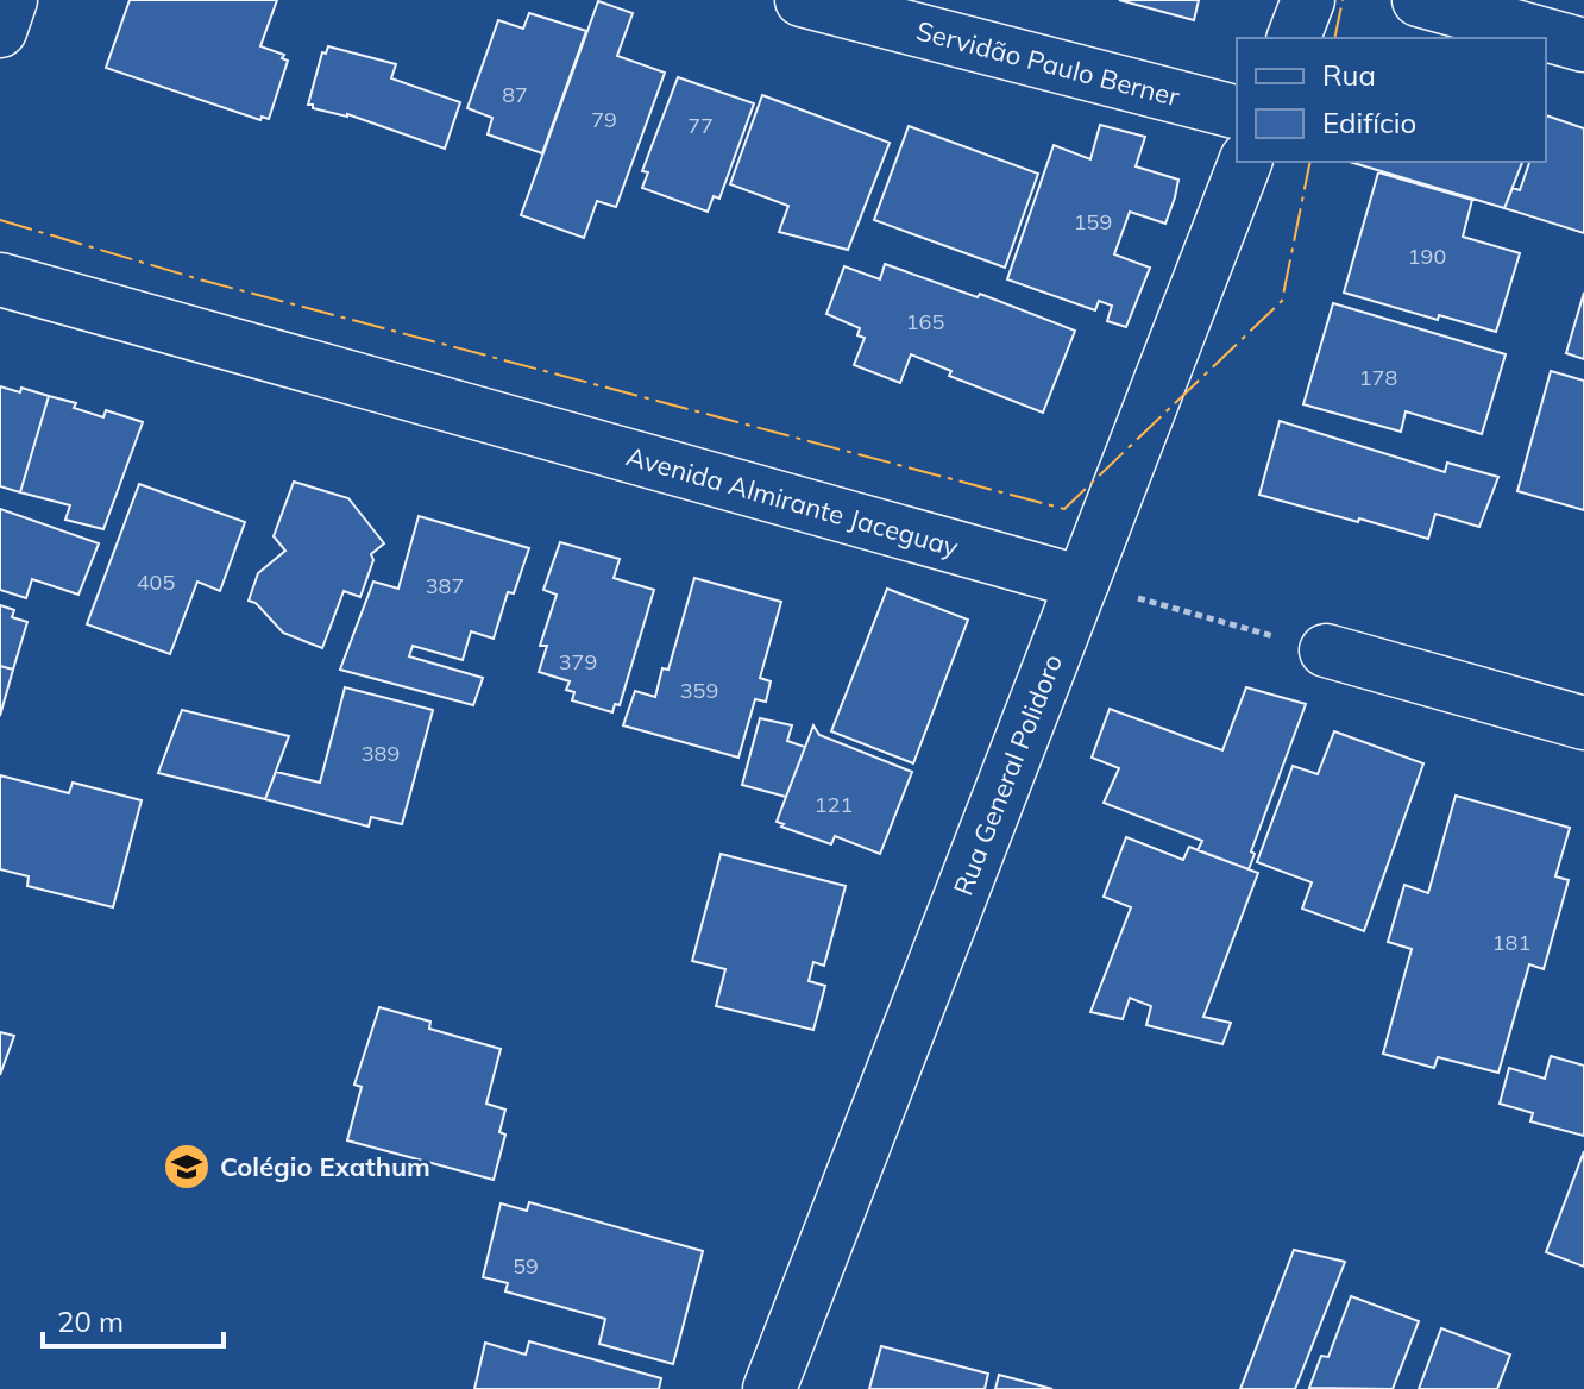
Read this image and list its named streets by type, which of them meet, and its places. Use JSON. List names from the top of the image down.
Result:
{
  "streets": {
    "street": ["Servidão Paulo Berner", "Avenida Almirante Jaceguay", "Rua General Polidoro"]
  },
  "crossings": [
    ["Avenida Almirante Jaceguay", "Rua General Polidoro"]
  ],
  "places": {
    "school or university": ["Colégio Exathum"]
  },
  "house_numbers": [
    "87",
    "79",
    "77",
    "159",
    "190",
    "165",
    "178",
    "405",
    "387",
    "379",
    "359",
    "389",
    "121",
    "181",
    "59"
  ],
  "legend": ["Rua", "Edifício"],
  "scale_bar": "20 m"
}
